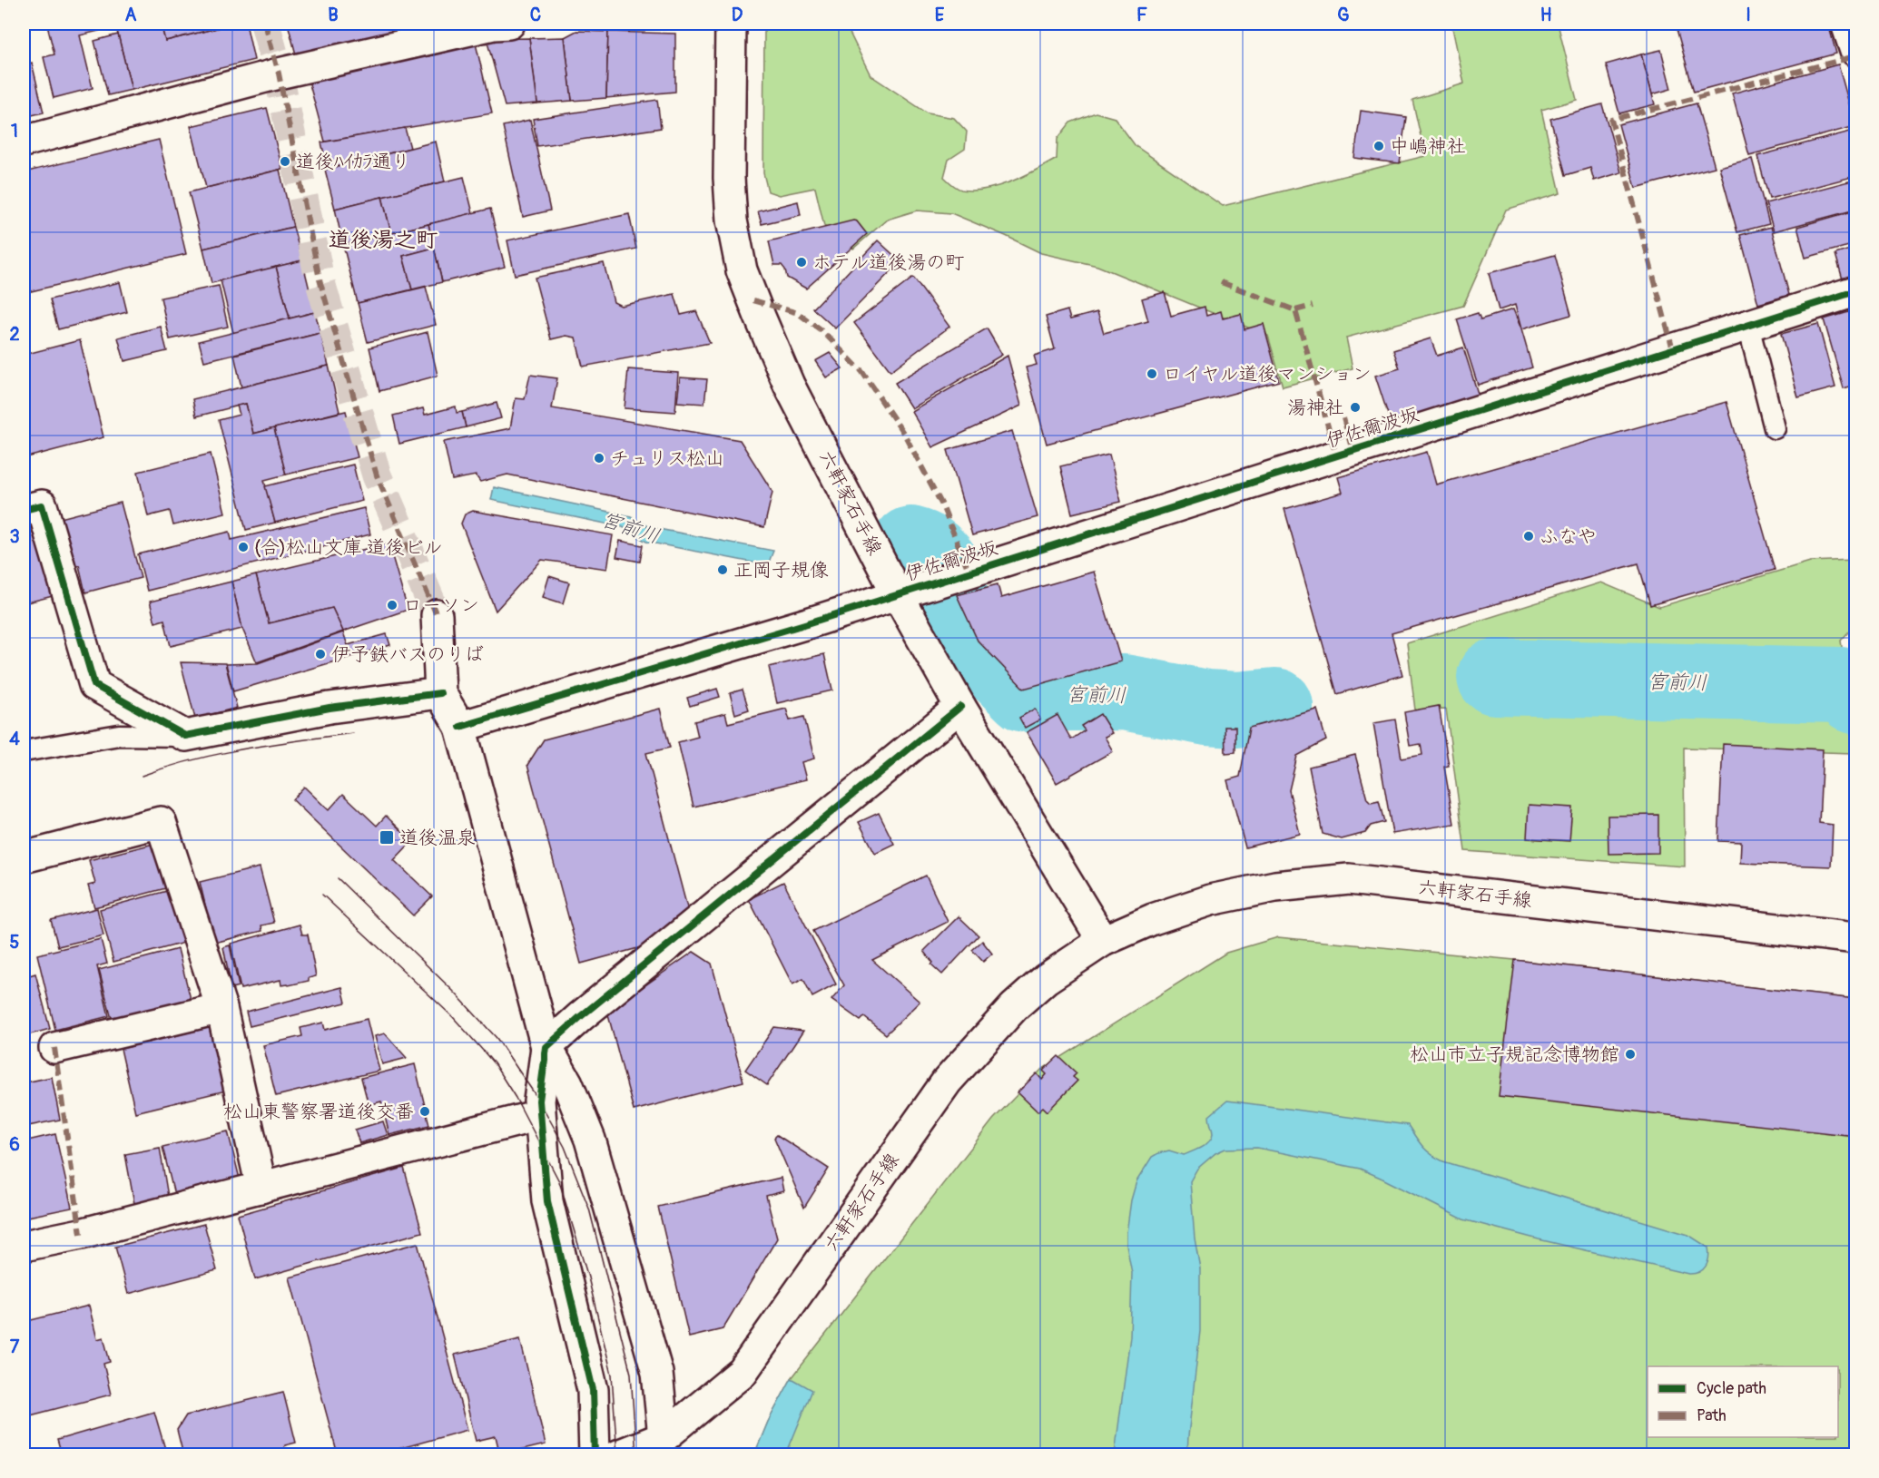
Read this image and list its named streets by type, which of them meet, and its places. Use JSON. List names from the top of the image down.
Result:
{
  "streets": {
    "street": ["伊佐爾波坂", "六軒家石手線"]
  },
  "crossings": [
    ["伊佐爾波坂", "六軒家石手線"]
  ],
  "districts": ["道後湯之町"],
  "water": ["宮前川"],
  "places": {
    "other": [
      "中嶋神社",
      "道後ﾊｲｶﾗ通り",
      "ホテル道後湯の町",
      "ロイヤル道後マンション",
      "湯神社",
      "チュリス松山",
      "ふなや",
      "(合)松山文庫 道後ビル",
      "正岡子規像",
      "ローソン",
      "伊予鉄バスのりば",
      "松山市立子規記念博物館",
      "松山東警察署道後交番"
    ],
    "transit": ["道後温泉"]
  },
  "legend": ["Cycle path", "Path"],
  "grid": {
    "columns": [
      "A",
      "B",
      "C",
      "D",
      "E",
      "F",
      "G",
      "H",
      "I"
    ],
    "rows": [
      "1",
      "2",
      "3",
      "4",
      "5",
      "6",
      "7"
    ]
  }
}
